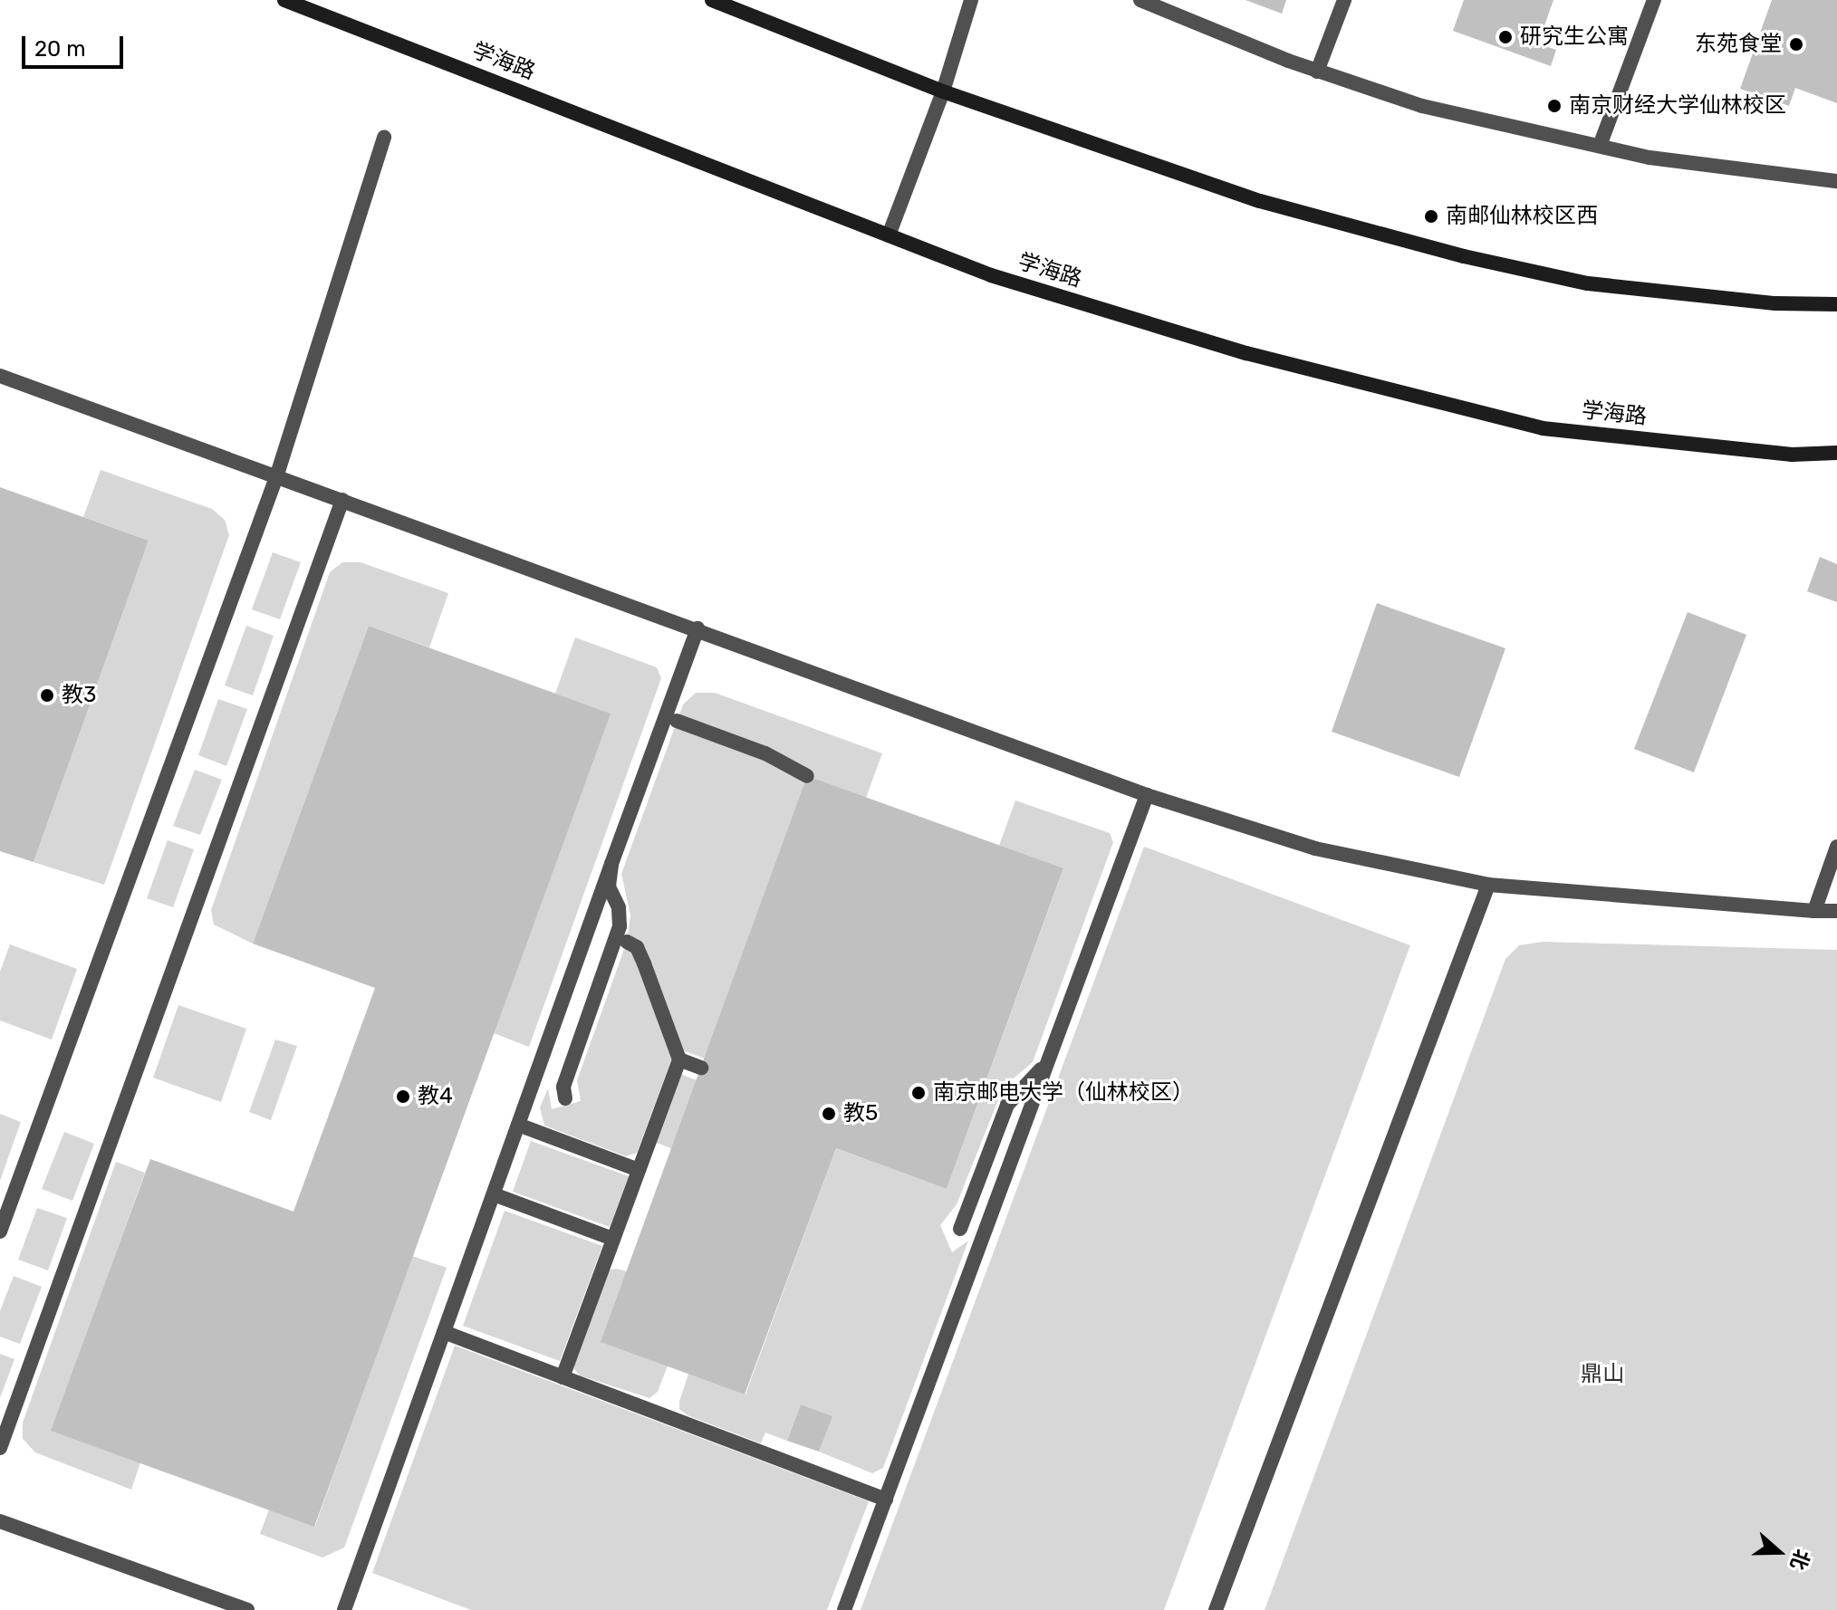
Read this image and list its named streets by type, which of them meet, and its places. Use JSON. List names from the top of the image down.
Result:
{
  "streets": {
    "main road": ["学海路"]
  },
  "parks": ["鼎山"],
  "places": [
    "研究生公寓",
    "东苑食堂",
    "南京财经大学仙林校区",
    "南邮仙林校区西",
    "教3",
    "南京邮电大学（仙林校区）",
    "教4",
    "教5"
  ],
  "scale_bar": "20 m",
  "north": "right"
}
